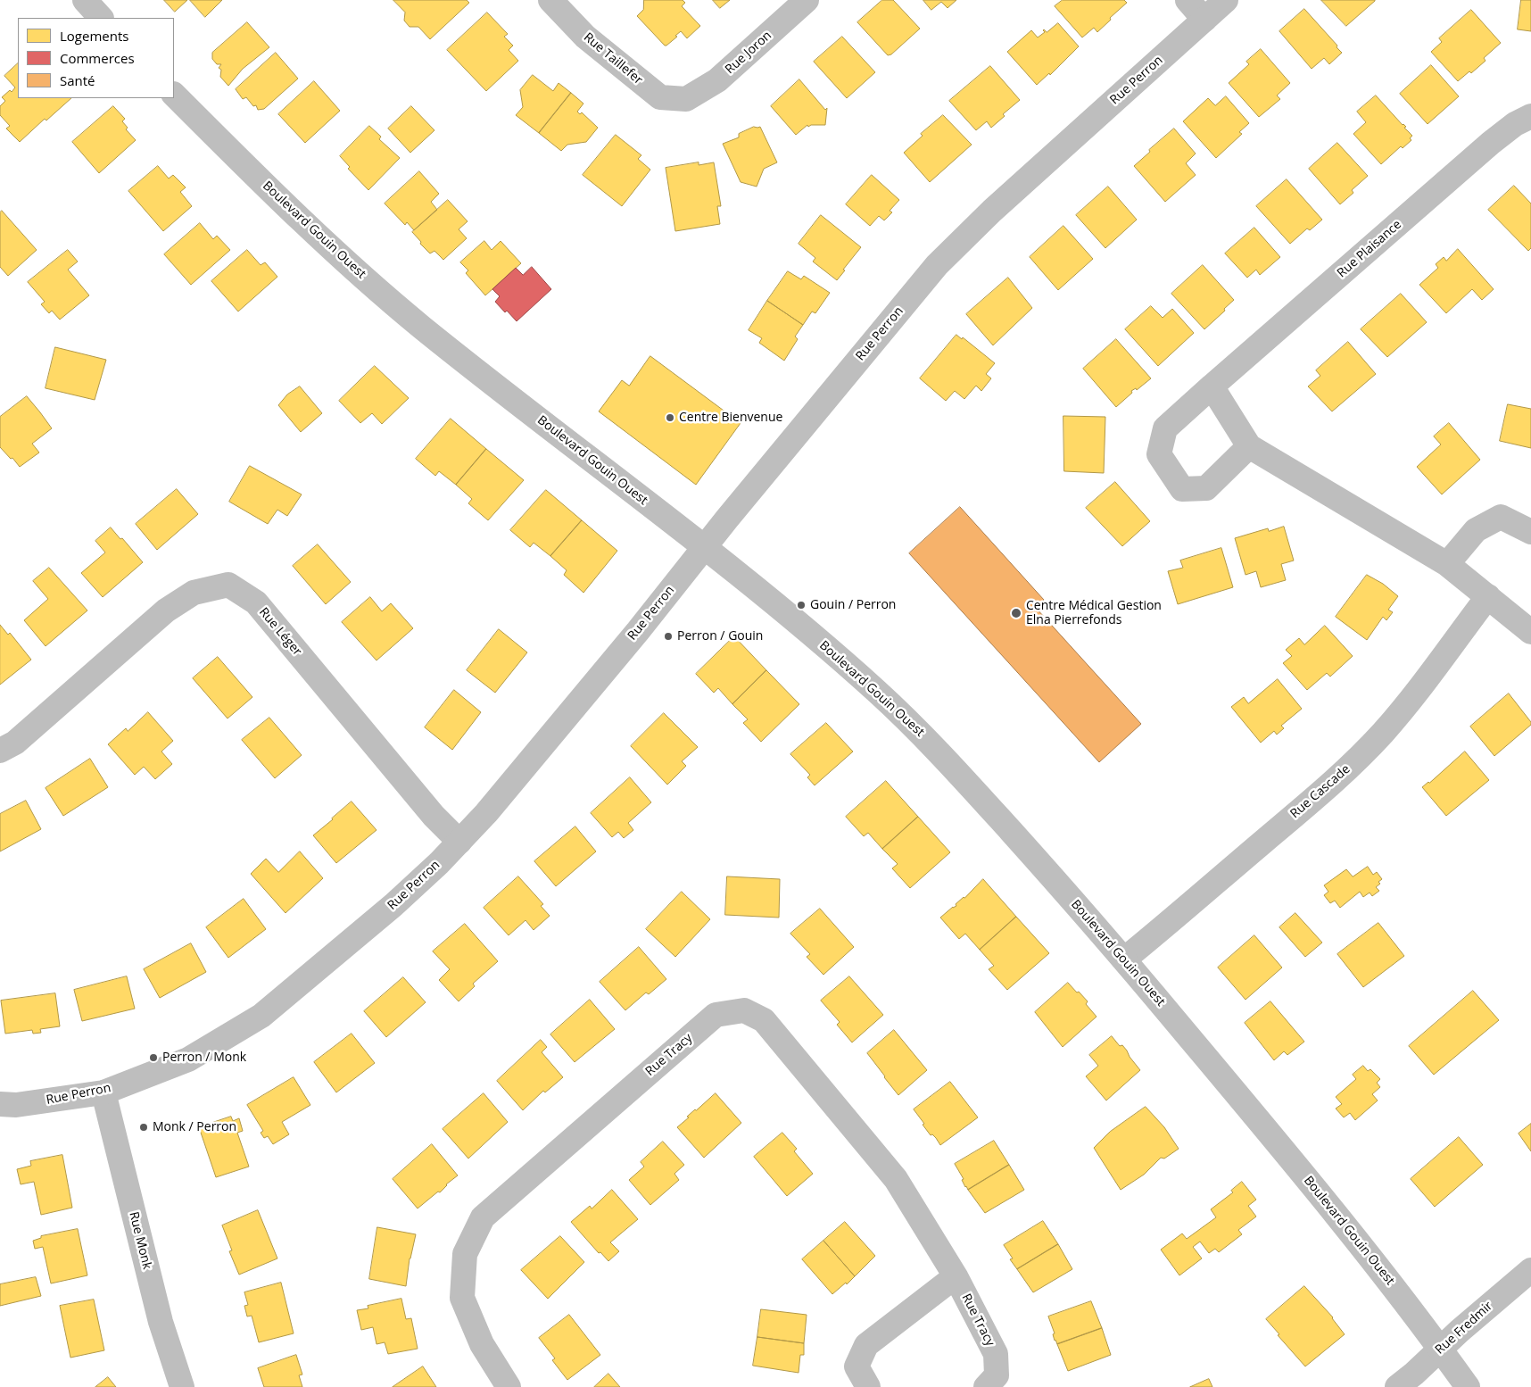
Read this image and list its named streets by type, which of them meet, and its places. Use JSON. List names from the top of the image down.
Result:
{
  "streets": {
    "street": [
      "Rue Joron",
      "Rue Taillefer",
      "Rue Perron",
      "Boulevard Gouin Ouest",
      "Rue Plaisance",
      "Rue Léger",
      "Rue Cascade",
      "Rue Tracy",
      "Rue Monk",
      "Rue Fredmir"
    ]
  },
  "crossings": [
    ["Rue Joron", "Rue Taillefer"],
    ["Rue Perron", "Boulevard Gouin Ouest"],
    ["Rue Perron", "Rue Léger"],
    ["Rue Perron", "Rue Monk"],
    ["Boulevard Gouin Ouest", "Rue Cascade"],
    ["Boulevard Gouin Ouest", "Rue Fredmir"]
  ],
  "places": [
    "Centre Bienvenue",
    "Gouin / Perron",
    "Centre Médical Gestion Elna Pierrefonds",
    "Perron / Gouin",
    "Perron / Monk",
    "Monk / Perron"
  ],
  "legend": ["Logements", "Commerces", "Santé"]
}
